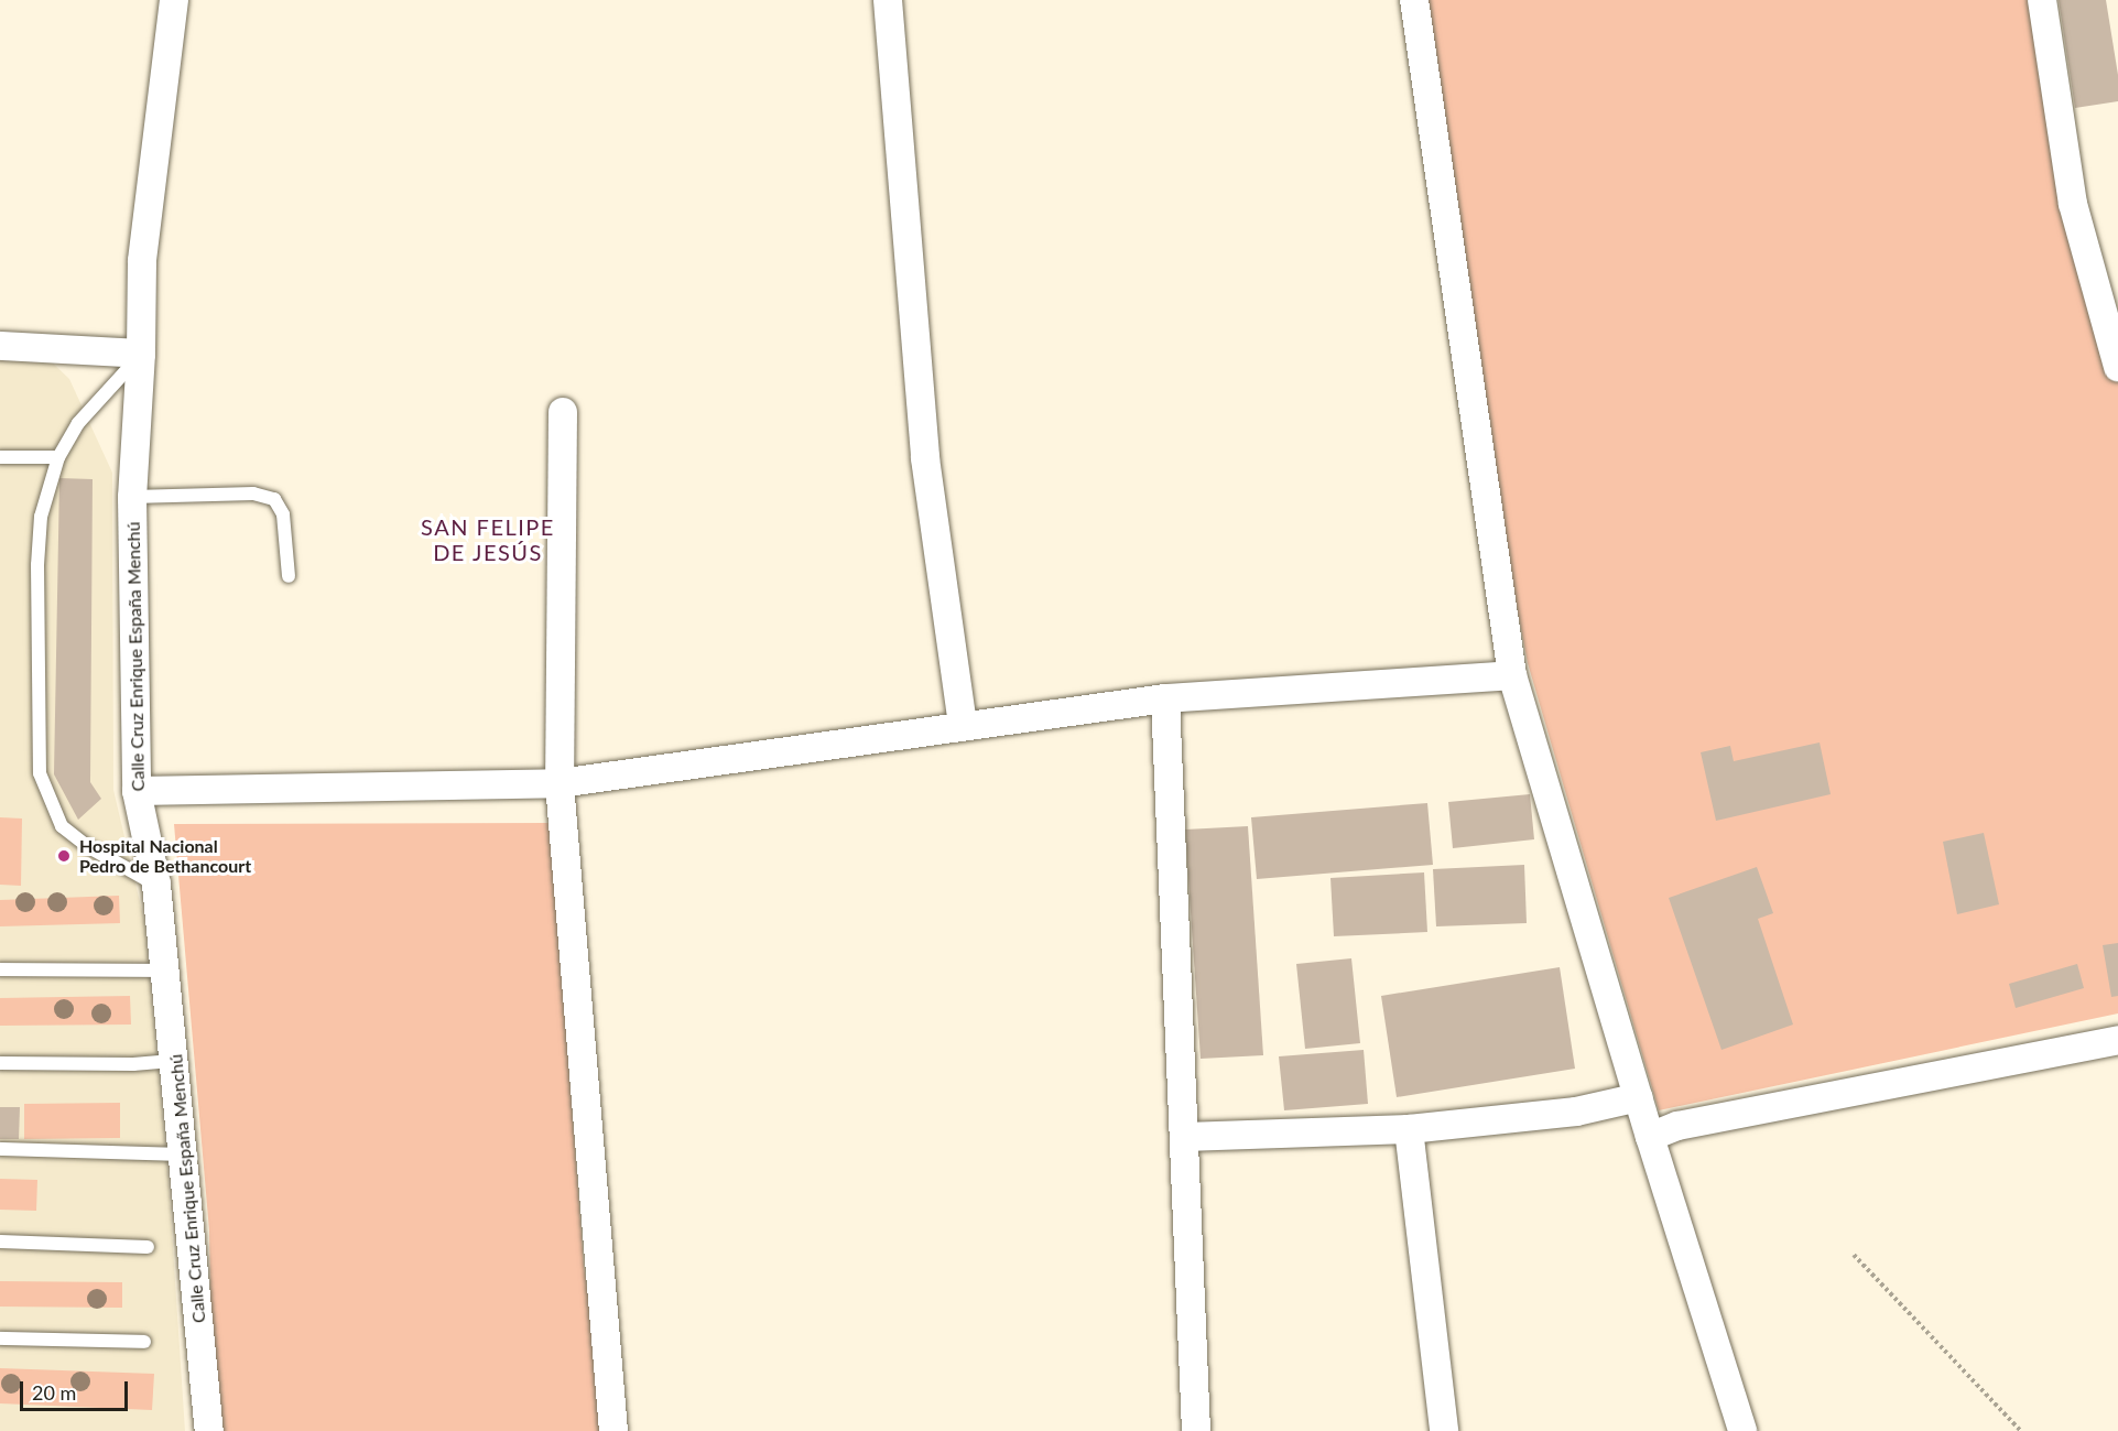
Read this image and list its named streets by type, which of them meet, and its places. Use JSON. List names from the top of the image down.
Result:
{
  "streets": {
    "street": ["Calle Cruz Enrique España Menchú"]
  },
  "districts": ["SAN FELIPE DE JESÚS"],
  "places": ["Hospital Nacional Pedro de Bethancourt"],
  "scale_bar": "20 m"
}
